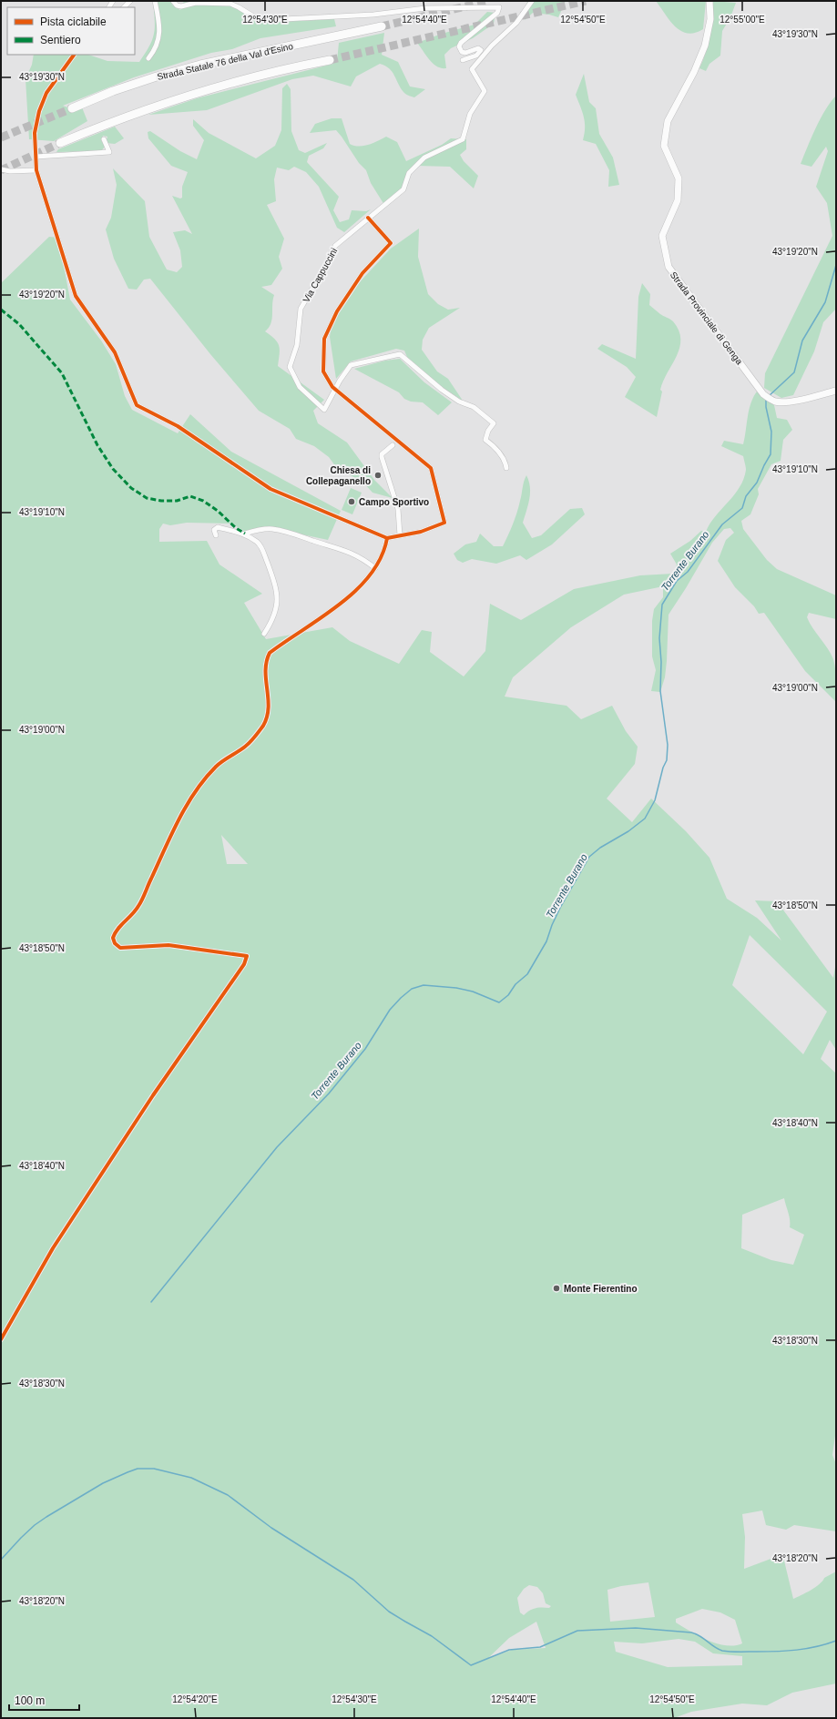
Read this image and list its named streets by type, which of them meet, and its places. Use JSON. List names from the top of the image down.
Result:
{
  "streets": {
    "highway": ["Strada Statale 76 della Val d'Esino"],
    "main road": ["Strada Provinciale di Genga"],
    "street": ["Via Cappuccini"]
  },
  "water": ["Torrente Burano"],
  "places": ["Chiesa di Collepaganello", "Campo Sportivo", "Monte Fierentino"],
  "legend": ["Pista ciclabile", "Sentiero"],
  "scale_bar": "100 m",
  "coordinates": [
    "12°54'30\"E",
    "12°54'40\"E",
    "12°54'50\"E",
    "12°55'00\"E",
    "43°19'30\"N",
    "43°19'20\"N",
    "43°19'10\"N",
    "43°19'00\"N",
    "43°18'50\"N",
    "43°18'40\"N",
    "43°18'30\"N",
    "43°18'20\"N",
    "12°54'20\"E"
  ]
}
